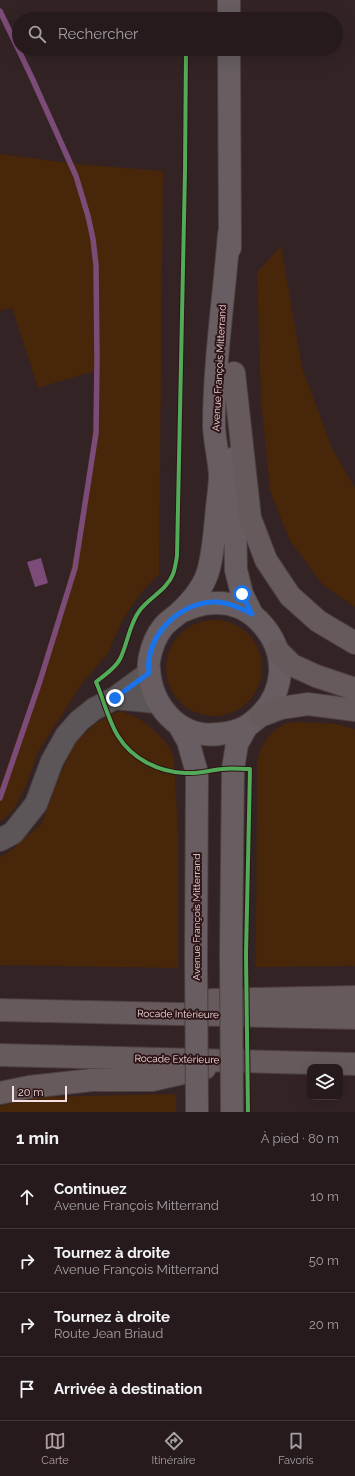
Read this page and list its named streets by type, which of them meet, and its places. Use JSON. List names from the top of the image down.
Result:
{
  "streets": {
    "highway": ["Rocade Intérieure", "Rocade Extérieure"],
    "main road": ["Avenue François Mitterrand"]
  },
  "scale_bar": "20 m",
  "page": {
    "search": "Rechercher",
    "scale": "20 m",
    "heading": ["1 min", "À pied · 80 m"],
    "list": [
      ["Continuez", "Avenue François Mitterrand", "10 m"],
      ["Tournez à droite", "Avenue François Mitterrand", "50 m"],
      ["Tournez à droite", "Route Jean Briaud", "20 m"],
      "Arrivée à destination"
    ],
    "nav": ["Carte", "Itinéraire", "Favoris"]
  }
}
